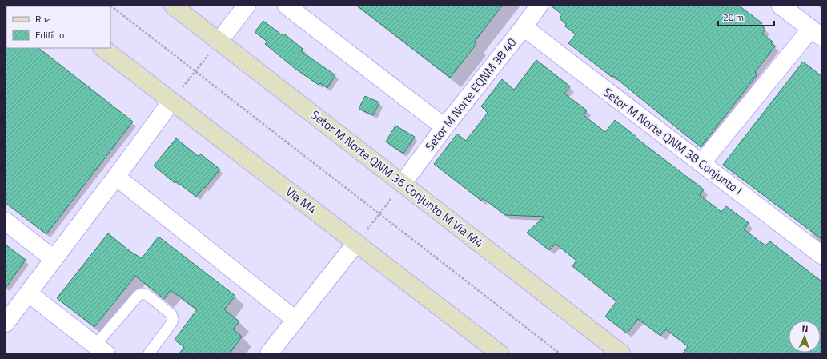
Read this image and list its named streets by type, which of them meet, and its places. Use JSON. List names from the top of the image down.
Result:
{
  "streets": {
    "main road": ["Setor M Norte QNM 36 Conjunto M Via M4", "Via M4"],
    "street": ["Setor M Norte EQNM 38 40", "Setor M Norte QNM 38 Conjunto I"]
  },
  "crossings": [
    ["Setor M Norte EQNM 38 40", "Setor M Norte QNM 38 Conjunto I"],
    ["Setor M Norte EQNM 38 40", "Setor M Norte QNM 36 Conjunto M Via M4"]
  ],
  "legend": ["Rua", "Edifício"],
  "scale_bar": "20 m",
  "north": "top"
}
